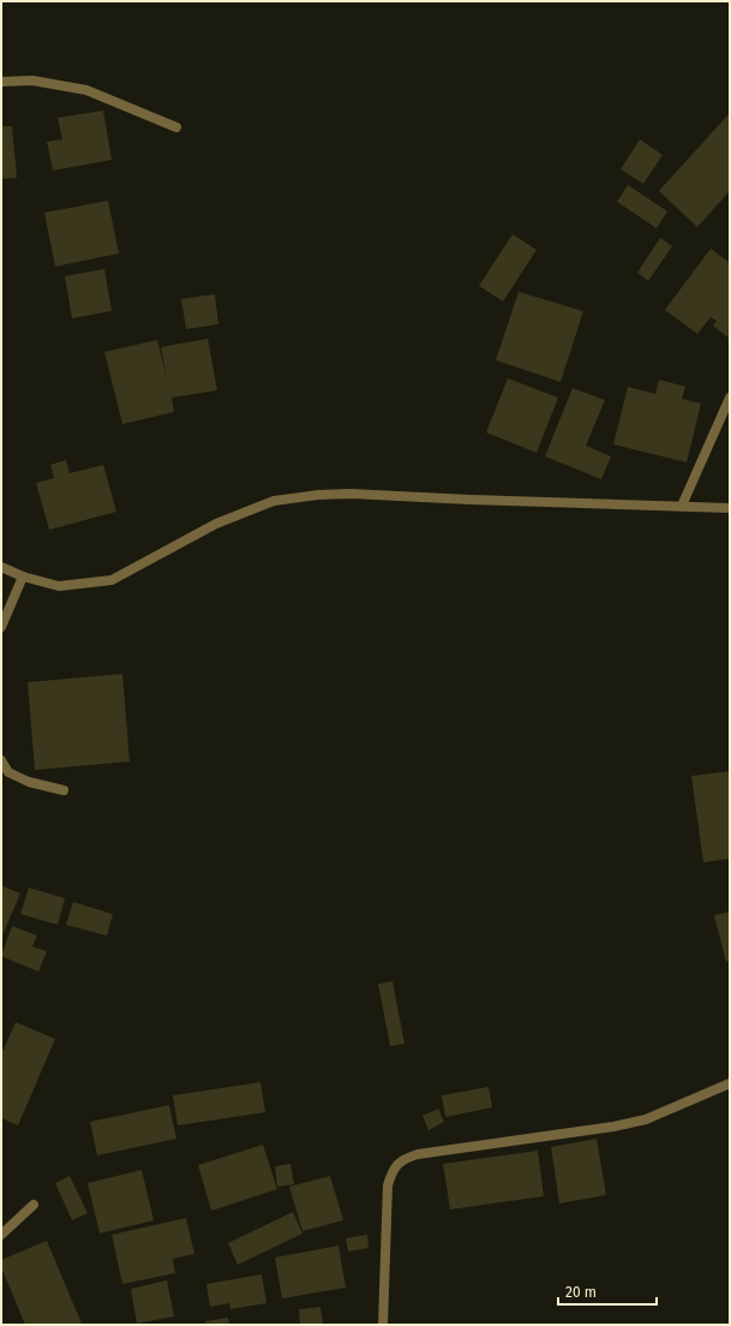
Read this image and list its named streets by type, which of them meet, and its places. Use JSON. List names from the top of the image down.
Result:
{
  "scale_bar": "20 m"
}
